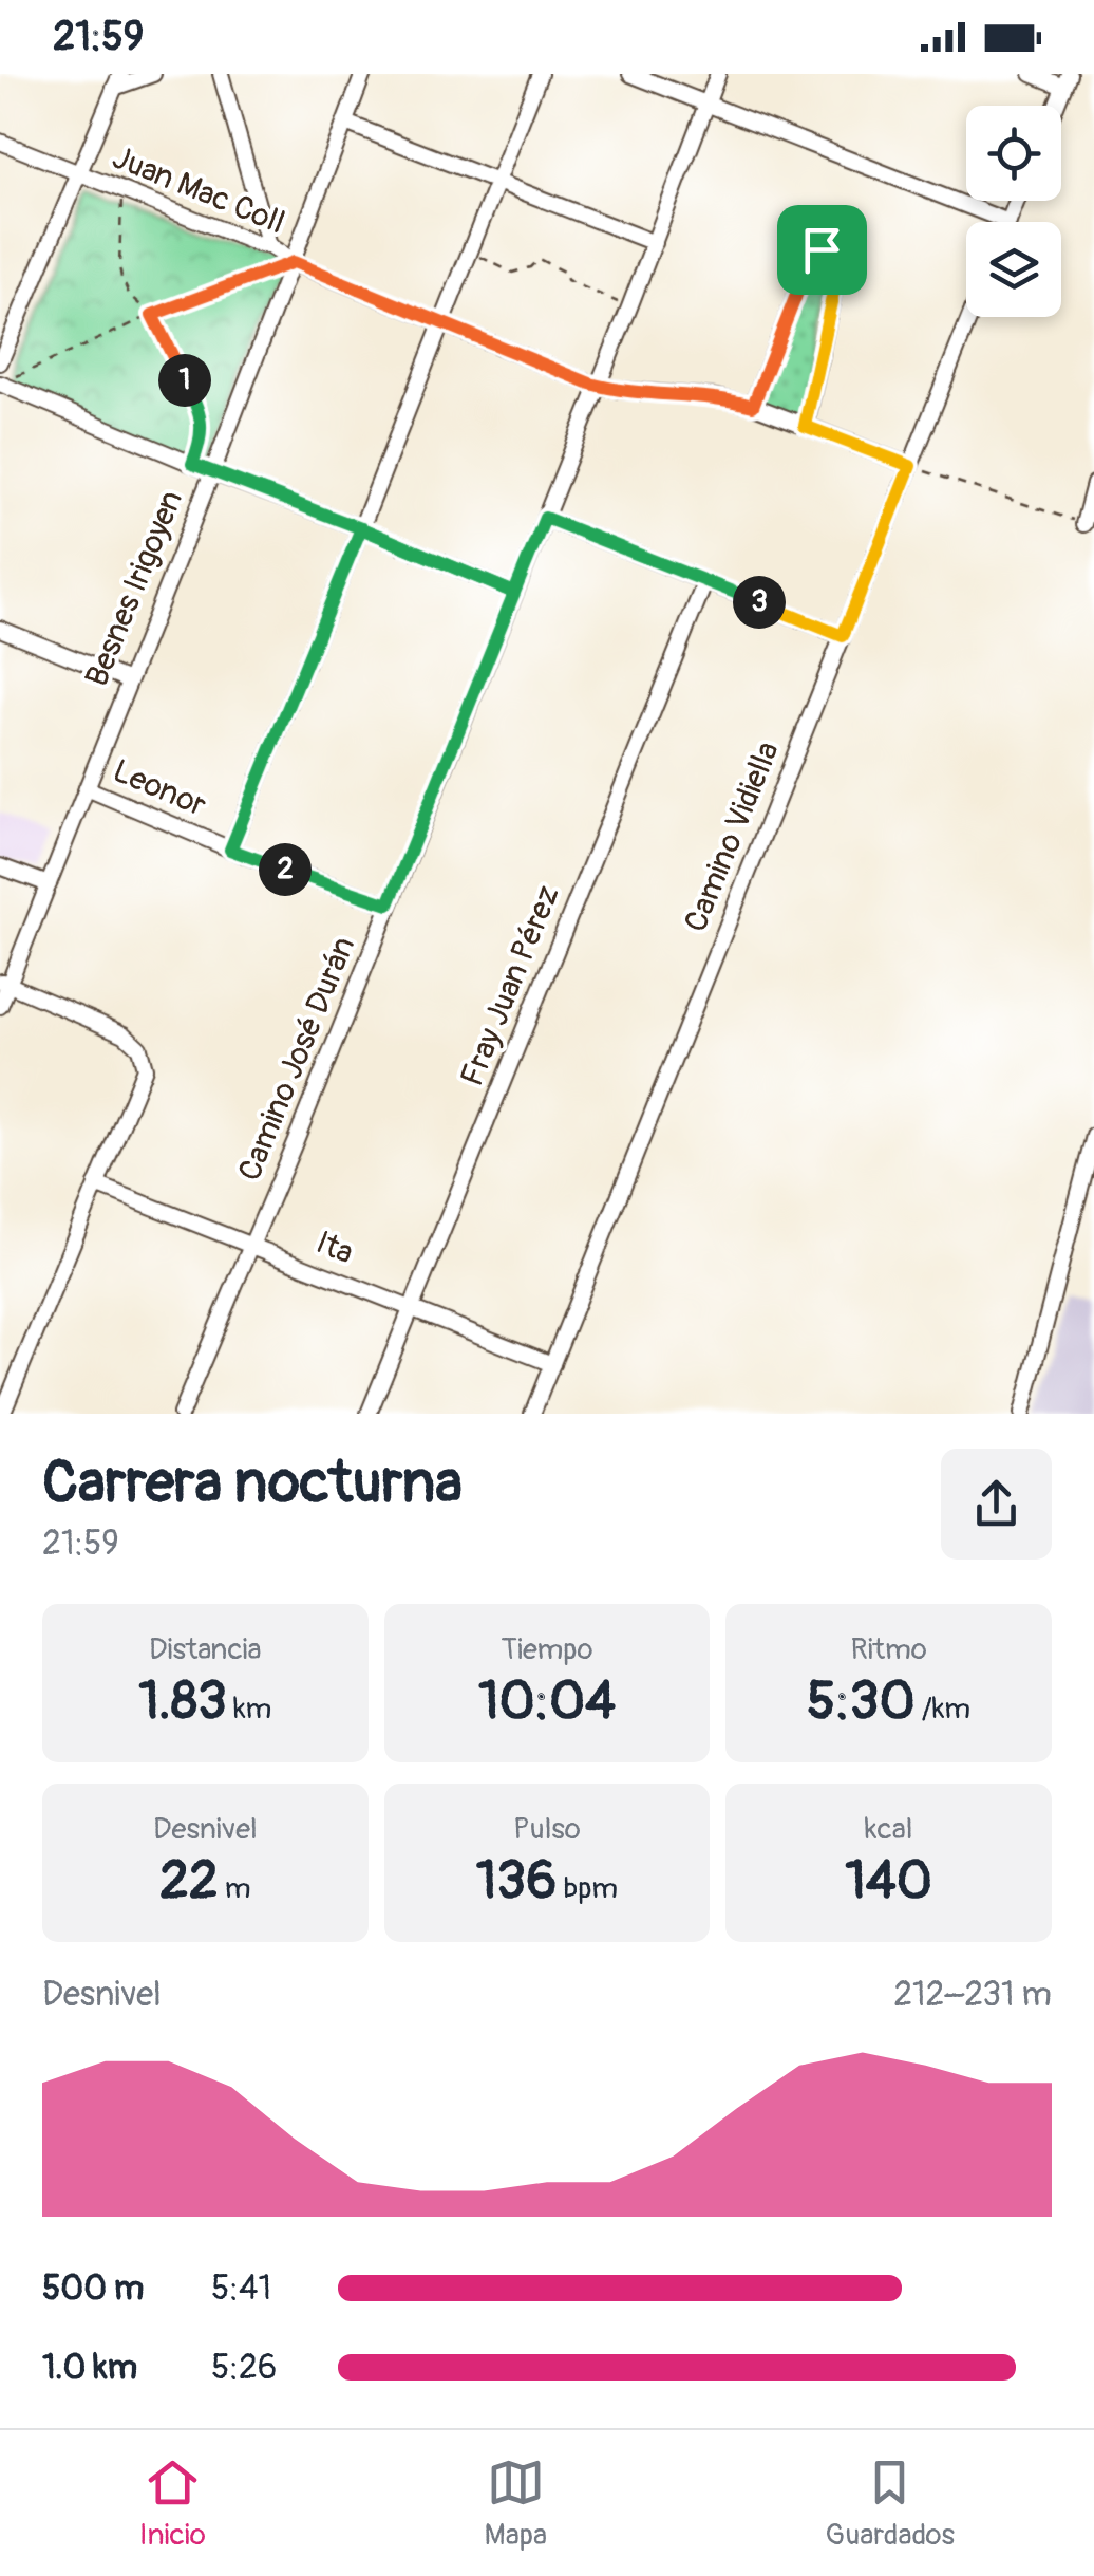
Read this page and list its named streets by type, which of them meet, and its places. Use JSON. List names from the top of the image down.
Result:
{
  "streets": {
    "street": [
      "Juan Mac Coll",
      "Besnes Irigoyen",
      "Leonor",
      "Camino Vidiella",
      "Fray Juan Pérez",
      "Camino José Durán",
      "Ita"
    ]
  },
  "crossings": [
    ["Juan Mac Coll", "Besnes Irigoyen"],
    ["Juan Mac Coll", "Camino Vidiella"],
    ["Juan Mac Coll", "Camino José Durán"],
    ["Besnes Irigoyen", "Leonor"],
    ["Leonor", "Camino José Durán"],
    ["Camino Vidiella", "Ita"],
    ["Fray Juan Pérez", "Ita"],
    ["Camino José Durán", "Ita"]
  ],
  "page": {
    "status": "21:59",
    "pins": ["1", "3", "2"],
    "heading": ["Carrera nocturna", "21:59"],
    "stats": [
      ["Distancia", "1.83 km"],
      ["Tiempo", "10:04"],
      ["Ritmo", "5:30 /km"],
      ["Desnivel", "22 m"],
      ["Pulso", "136 bpm"],
      ["kcal", "140"]
    ],
    "chart": ["Desnivel", "212–231 m"],
    "list": [
      {
        "name": "500 m",
        "note": "5:41"
      },
      {
        "name": "1.0 km",
        "note": "5:26"
      }
    ],
    "tabs": ["Inicio", "Mapa", "Guardados"]
  }
}
